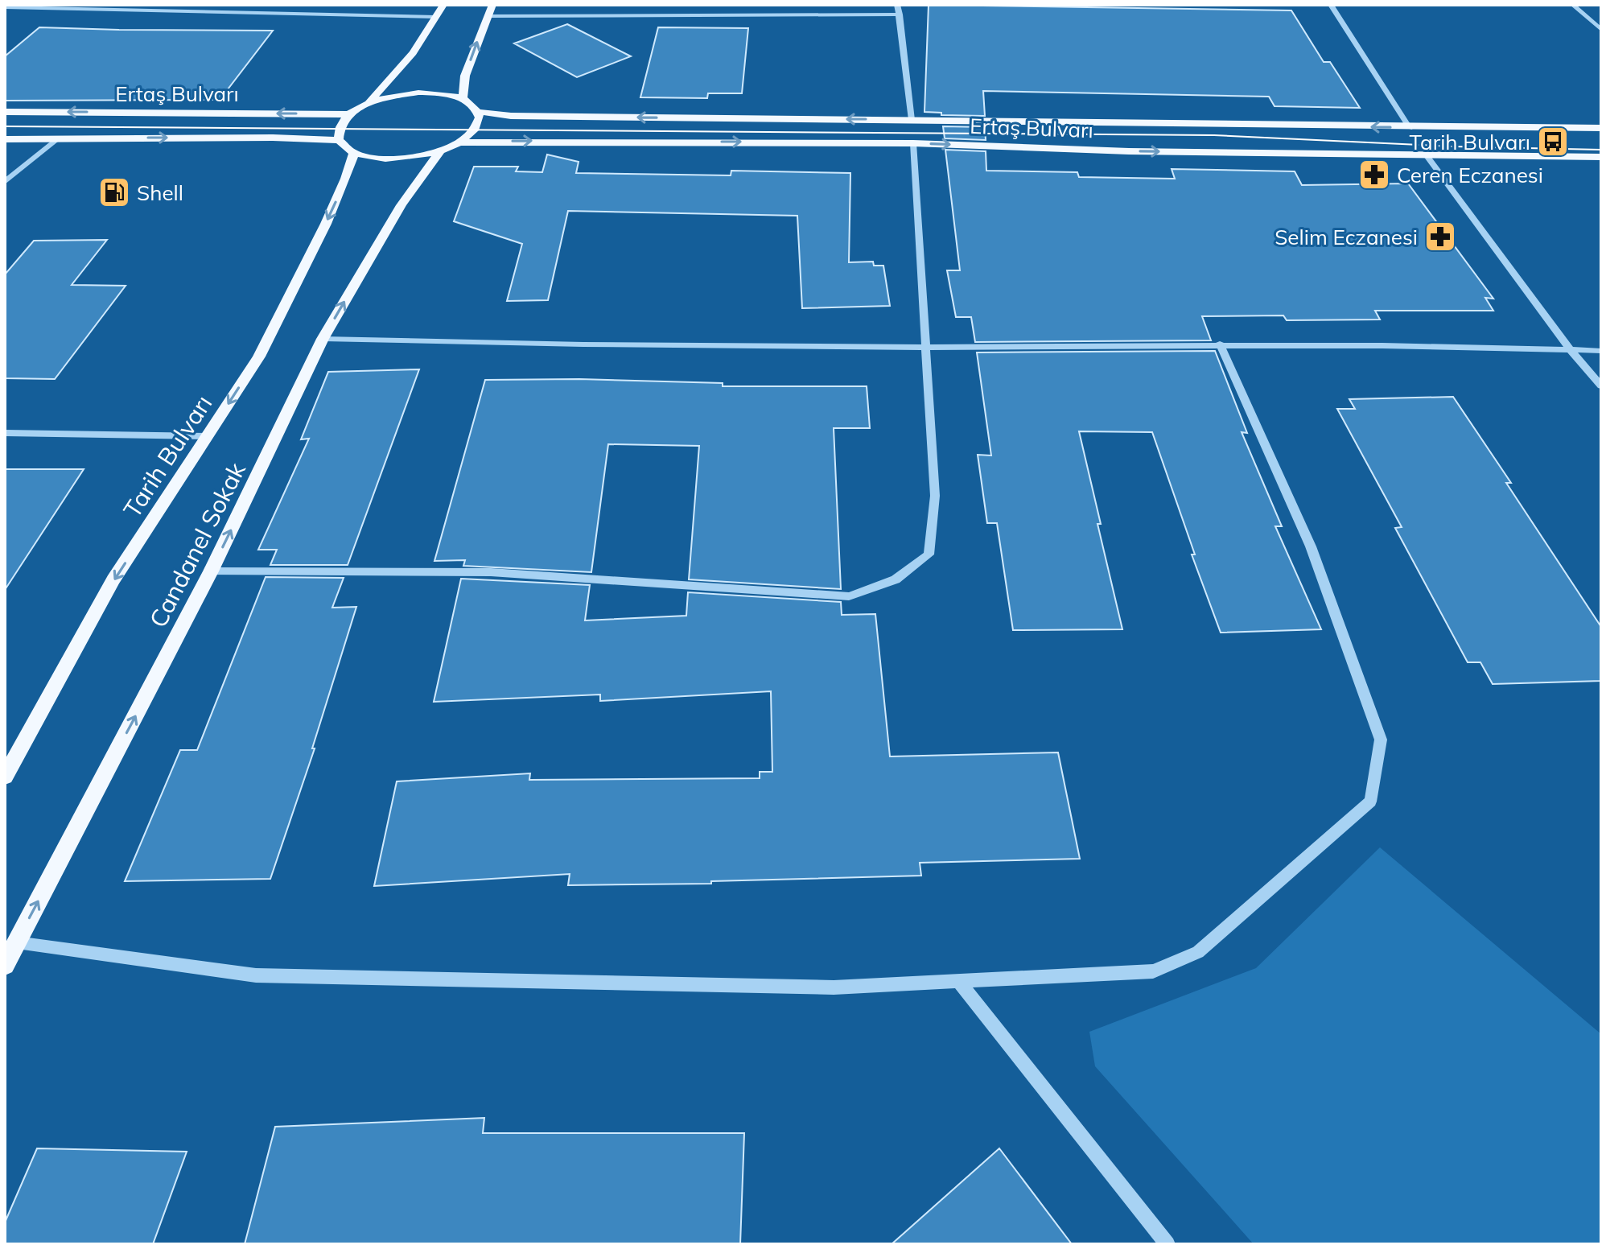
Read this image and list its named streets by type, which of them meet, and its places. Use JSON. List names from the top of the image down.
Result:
{
  "streets": {
    "main road": ["Ertaş Bulvarı", "Tarih Bulvarı", "Candanel Sokak"]
  },
  "one_way": ["Tarih Bulvarı", "Candanel Sokak"],
  "places": {
    "bus stop": ["Tarih Bulvarı"],
    "pharmacy": ["Ceren Eczanesi", "Selim Eczanesi"],
    "fuel station": ["Shell"]
  }
}
